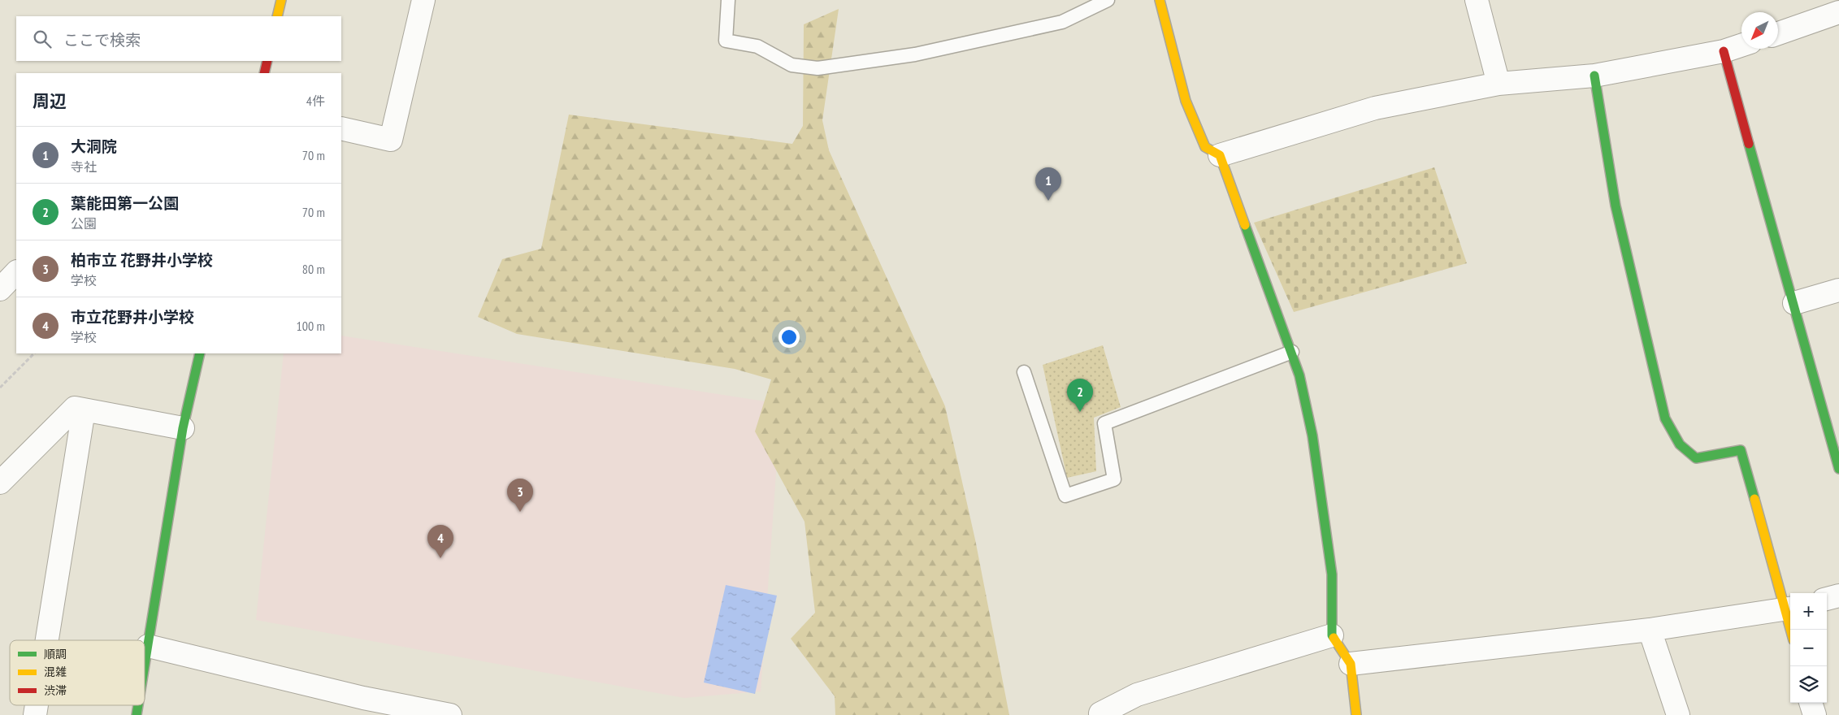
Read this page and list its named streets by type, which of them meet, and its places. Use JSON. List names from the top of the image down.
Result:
{
  "legend": ["順調", "混雑", "渋滞"],
  "north": "bottom left",
  "page": {
    "search": "ここで検索",
    "heading": ["周辺", "4件"],
    "list": [
      {
        "mark": "1",
        "name": "大洞院",
        "note": "寺社",
        "value": "70 m"
      },
      {
        "mark": "2",
        "name": "葉能田第一公園",
        "note": "公園",
        "value": "70 m"
      },
      {
        "mark": "3",
        "name": "柏市立 花野井小学校",
        "note": "学校",
        "value": "80 m"
      },
      {
        "mark": "4",
        "name": "市立花野井小学校",
        "note": "学校",
        "value": "100 m"
      }
    ],
    "pins": [
      "1",
      "2",
      "3",
      "4"
    ],
    "map_buttons": ["+", "−"]
  }
}
